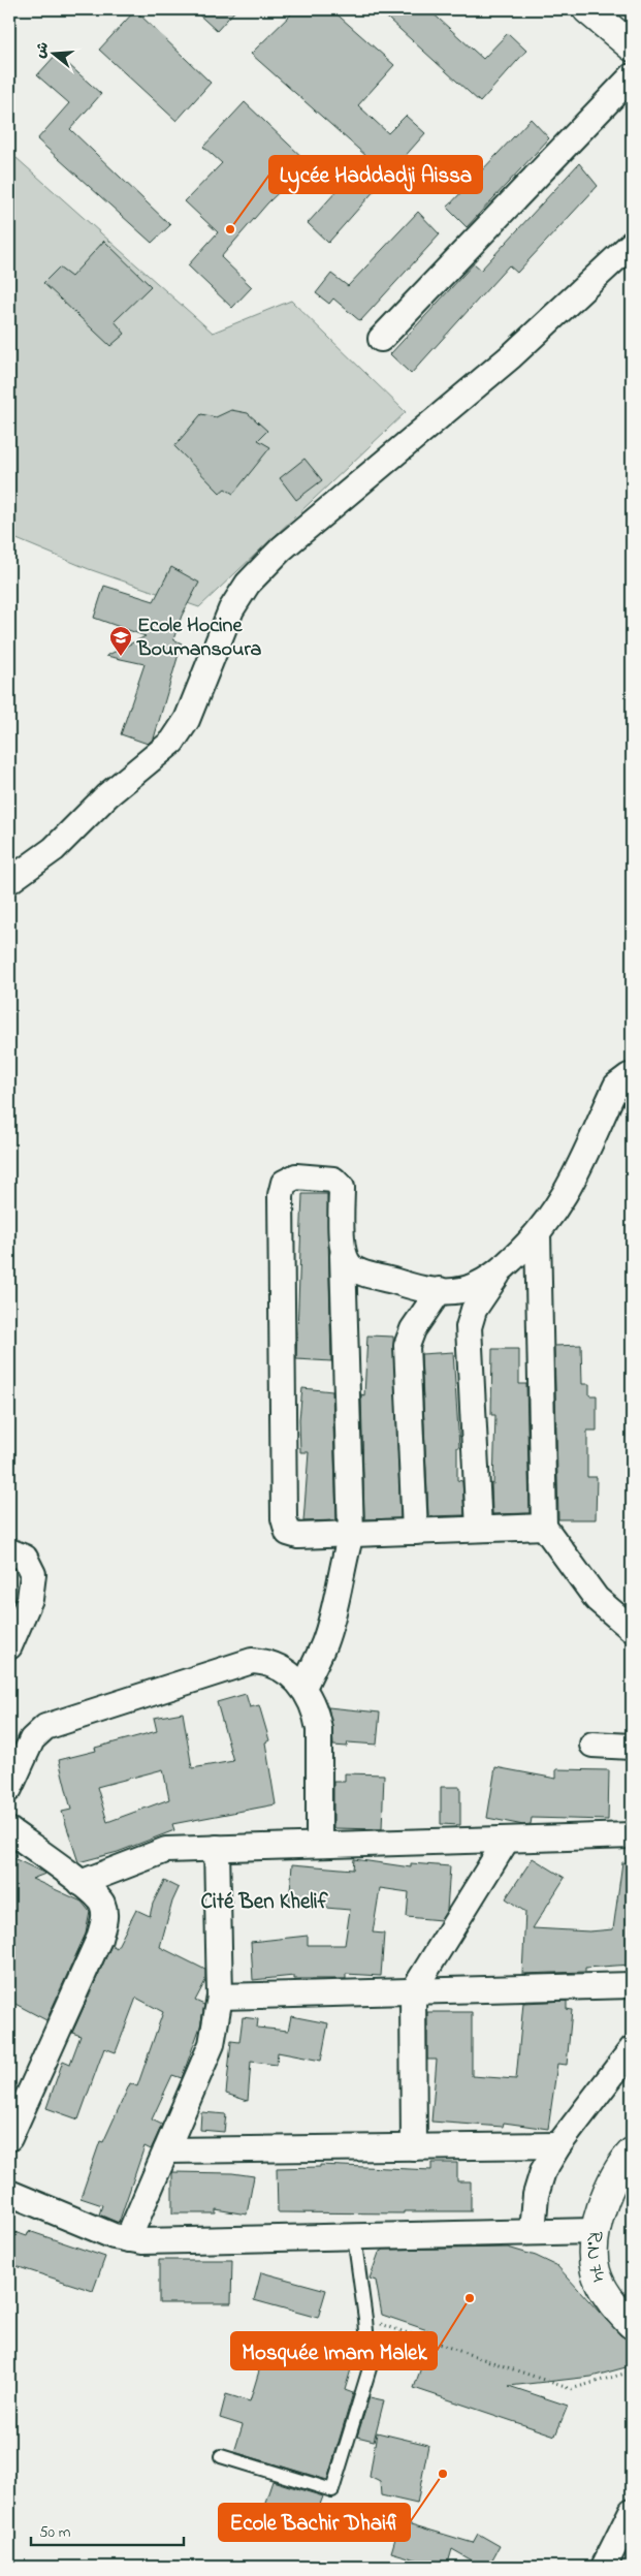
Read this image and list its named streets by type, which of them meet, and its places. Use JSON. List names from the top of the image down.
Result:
{
  "streets": {
    "main road": ["R.N 74"]
  },
  "districts": ["Cité Ben Khelif"],
  "places": {
    "other": ["Lycée Haddadji Aissa", "Mosquée Imam Malek", "Ecole Bachir Dhaifi"],
    "school or university": ["Ecole Hocine Boumansoura"]
  },
  "scale_bar": "50 m",
  "north": "left"
}
